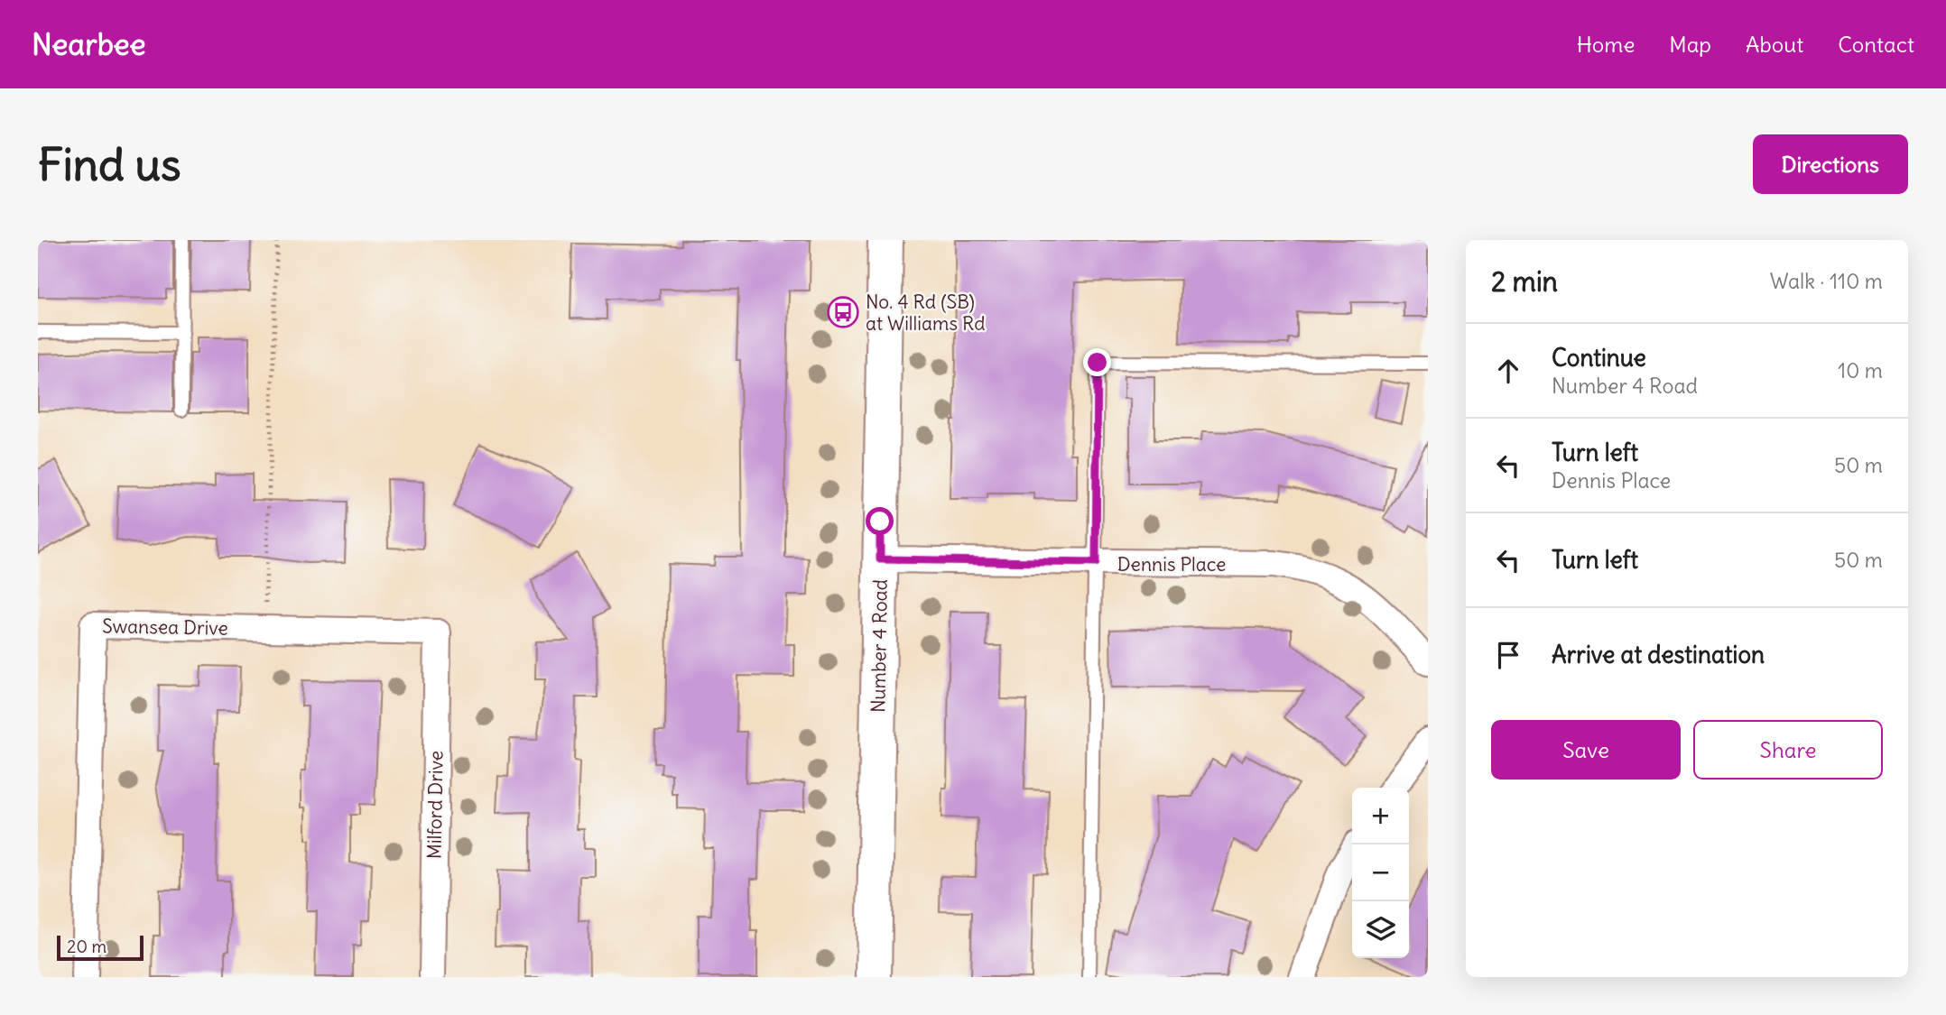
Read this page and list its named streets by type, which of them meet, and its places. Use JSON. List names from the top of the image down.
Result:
{
  "streets": {
    "main road": ["Number 4 Road"],
    "street": ["Dennis Place", "Swansea Drive", "Milford Drive"]
  },
  "crossings": [
    ["Dennis Place", "Number 4 Road"],
    ["Swansea Drive", "Milford Drive"]
  ],
  "places": {
    "bus stop": ["No. 4 Rd (SB) at Williams Rd"]
  },
  "scale_bar": "20 m",
  "page": {
    "header": "Nearbee",
    "nav": [
      "Home",
      "Map",
      "About",
      "Contact"
    ],
    "buttons": [
      "Directions",
      ["Save", "Share"]
    ],
    "title": "Find us",
    "heading": ["2 min", "Walk · 110 m"],
    "list": [
      ["Continue", "Number 4 Road", "10 m"],
      ["Turn left", "Dennis Place", "50 m"],
      ["Turn left", "50 m"],
      "Arrive at destination"
    ],
    "map_buttons": ["+", "−"],
    "scale": "20 m"
  }
}
